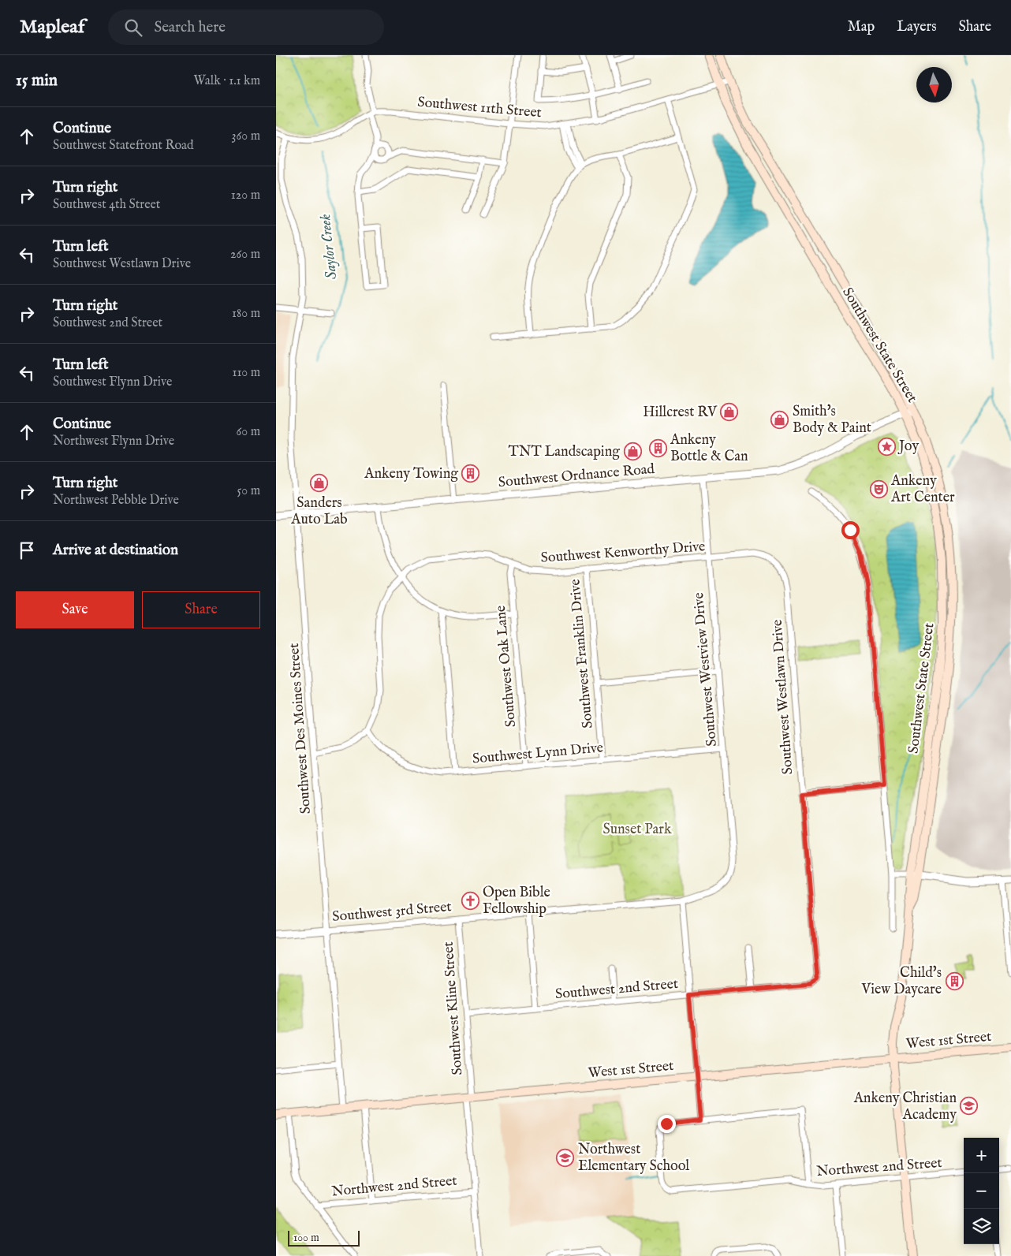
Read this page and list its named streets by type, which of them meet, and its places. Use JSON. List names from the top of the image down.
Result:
{
  "streets": {
    "main road": ["Southwest State Street", "West 1st Street"],
    "street": [
      "Southwest 11th Street",
      "Southwest Ordnance Road",
      "Southwest Kenworthy Drive",
      "Southwest Franklin Drive",
      "Southwest Oak Lane",
      "Southwest Westview Drive",
      "Southwest Westlawn Drive",
      "Southwest Des Moines Street",
      "Southwest Lynn Drive",
      "Southwest 3rd Street",
      "Southwest 2nd Street",
      "Southwest Kline Street",
      "Northwest 2nd Street"
    ]
  },
  "crossings": [
    ["Southwest 11th Street", "Southwest State Street"],
    ["Southwest 11th Street", "Southwest Des Moines Street"],
    ["Southwest State Street", "Southwest Ordnance Road"],
    ["Southwest State Street", "West 1st Street"],
    ["Southwest State Street", "Northwest 2nd Street"],
    ["Southwest Ordnance Road", "Southwest Westview Drive"],
    ["Southwest Ordnance Road", "Southwest Des Moines Street"],
    ["Southwest Kenworthy Drive", "Southwest Franklin Drive"],
    ["Southwest Kenworthy Drive", "Southwest Oak Lane"],
    ["Southwest Kenworthy Drive", "Southwest Westview Drive"],
    ["Southwest Kenworthy Drive", "Southwest Westlawn Drive"],
    ["Southwest Kenworthy Drive", "Southwest Lynn Drive"],
    ["Southwest Franklin Drive", "Southwest Lynn Drive"],
    ["Southwest Oak Lane", "Southwest Lynn Drive"],
    ["Southwest Westview Drive", "Southwest Lynn Drive"],
    ["Southwest Westview Drive", "Southwest 3rd Street"],
    ["Southwest Westlawn Drive", "Southwest 2nd Street"],
    ["Southwest Des Moines Street", "Southwest 3rd Street"],
    ["Southwest Des Moines Street", "West 1st Street"],
    ["Southwest 3rd Street", "Southwest Kline Street"],
    ["Southwest 2nd Street", "Southwest Kline Street"],
    ["Southwest Kline Street", "West 1st Street"],
    ["Southwest Kline Street", "Northwest 2nd Street"]
  ],
  "water": ["Saylor Creek"],
  "parks": ["Sunset Park"],
  "places": {
    "shop": [
      "Hillcrest RV",
      "Smith's Body & Paint",
      "TNT Landscaping",
      "Sanders Auto Lab"
    ],
    "place": ["Joy"],
    "building": ["Ankeny Bottle & Can", "Ankeny Towing", "Child's View Daycare"],
    "theatre": ["Ankeny Art Center"],
    "church": ["Open Bible Fellowship"],
    "school or university": ["Ankeny Christian Academy", "Northwest Elementary School"]
  },
  "scale_bar": "100 m",
  "north": "bottom",
  "page": {
    "header": "Mapleaf",
    "search": "Search here",
    "nav": ["Map", "Layers", "Share"],
    "heading": ["15 min", "Walk · 1.1 km"],
    "list": [
      ["Continue", "Southwest Statefront Road", "360 m"],
      ["Turn right", "Southwest 4th Street", "120 m"],
      ["Turn left", "Southwest Westlawn Drive", "260 m"],
      ["Turn right", "Southwest 2nd Street", "180 m"],
      ["Turn left", "Southwest Flynn Drive", "110 m"],
      ["Continue", "Northwest Flynn Drive", "60 m"],
      ["Turn right", "Northwest Pebble Drive", "50 m"],
      "Arrive at destination"
    ],
    "buttons": ["Save", "Share"],
    "map_buttons": ["+", "−"],
    "scale": "100 m"
  }
}
